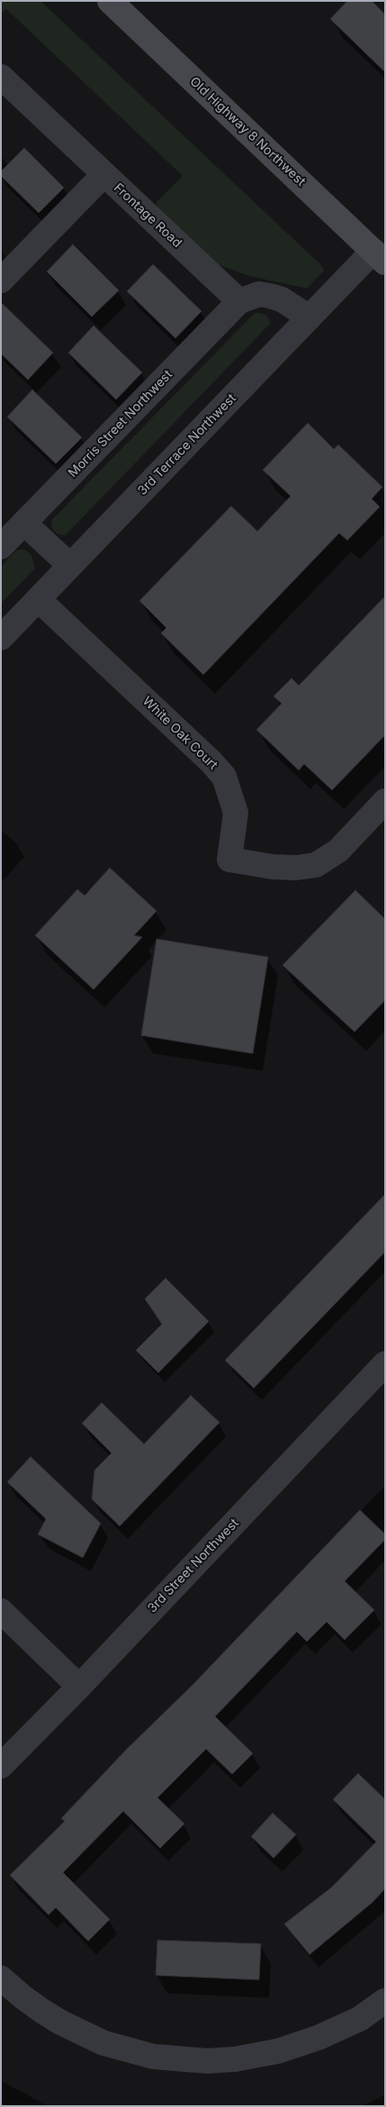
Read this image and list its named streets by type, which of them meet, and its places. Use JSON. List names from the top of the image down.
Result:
{
  "streets": {
    "street": [
      "Old Highway 8 Northwest",
      "Frontage Road",
      "Morris Street Northwest",
      "3rd Terrace Northwest",
      "White Oak Court",
      "3rd Street Northwest"
    ]
  },
  "crossings": [
    ["Old Highway 8 Northwest", "3rd Terrace Northwest"],
    ["Frontage Road", "Morris Street Northwest"],
    ["3rd Terrace Northwest", "White Oak Court"]
  ]
}
